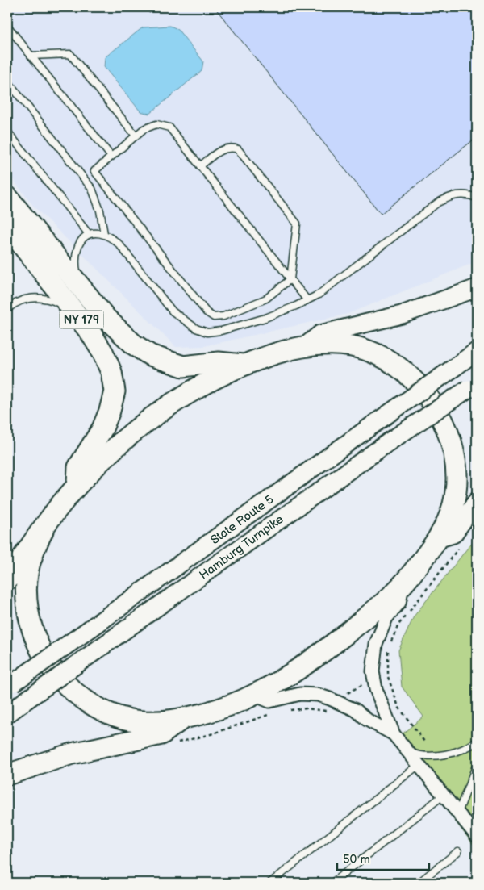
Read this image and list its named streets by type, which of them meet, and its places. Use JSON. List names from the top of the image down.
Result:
{
  "streets": {
    "highway": ["NY 179"],
    "main road": ["State Route 5", "Hamburg Turnpike"]
  },
  "scale_bar": "50 m"
}
